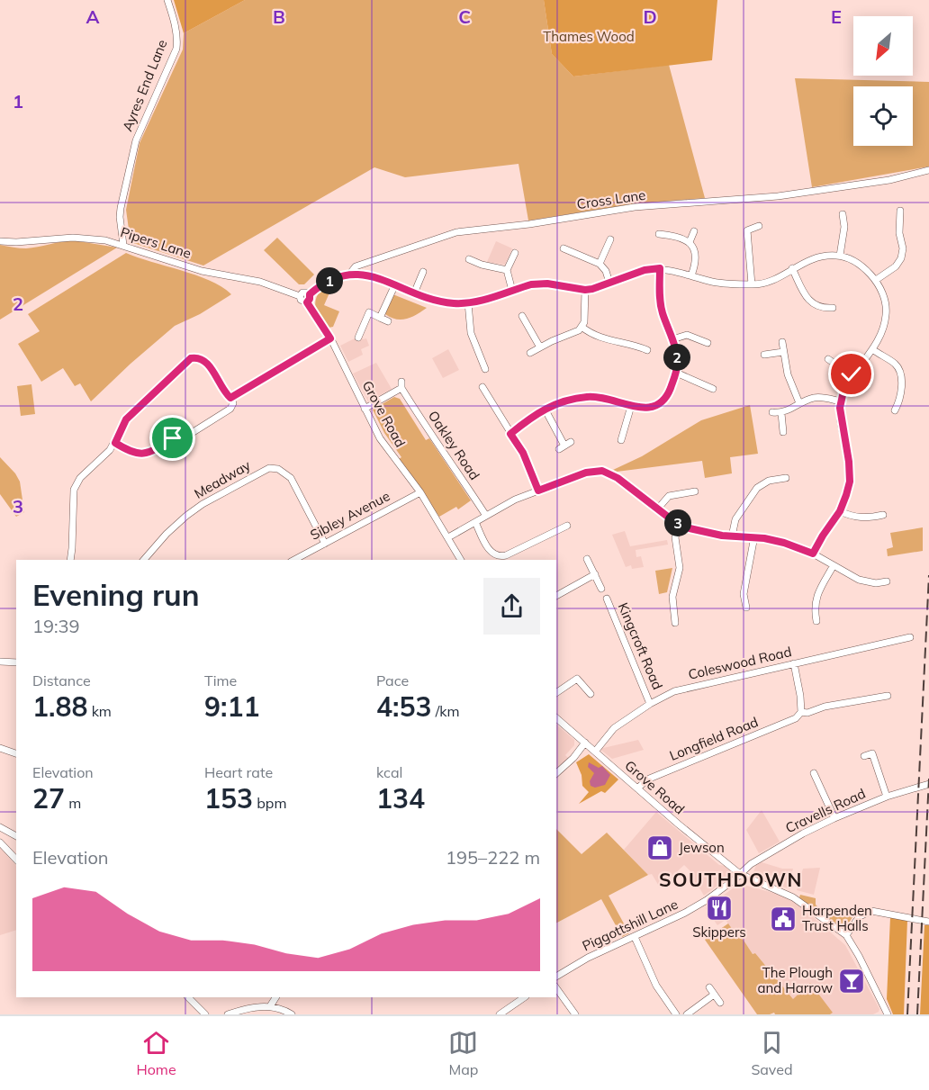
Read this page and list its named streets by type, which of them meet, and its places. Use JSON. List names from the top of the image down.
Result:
{
  "streets": {
    "street": [
      "Ayres End Lane",
      "Cross Lane",
      "Pipers Lane",
      "Grove Road",
      "Oakley Road",
      "Meadway",
      "Sibley Avenue",
      "Kingcroft Road",
      "Coleswood Road",
      "Longfield Road",
      "Cravells Road",
      "Piggottshill Lane"
    ]
  },
  "crossings": [
    ["Ayres End Lane", "Pipers Lane"],
    ["Cross Lane", "Pipers Lane"],
    ["Cross Lane", "Grove Road"],
    ["Pipers Lane", "Grove Road"],
    ["Grove Road", "Oakley Road"],
    ["Grove Road", "Sibley Avenue"],
    ["Grove Road", "Coleswood Road"],
    ["Grove Road", "Longfield Road"],
    ["Grove Road", "Cravells Road"],
    ["Grove Road", "Piggottshill Lane"],
    ["Meadway", "Sibley Avenue"],
    ["Kingcroft Road", "Coleswood Road"],
    ["Cravells Road", "Piggottshill Lane"]
  ],
  "districts": ["SOUTHDOWN"],
  "parks": ["Thames Wood"],
  "places": {
    "shop": ["Jewson"],
    "restaurant": ["Skippers"],
    "public building": ["Harpenden Trust Halls"],
    "bar": ["The Plough and Harrow"]
  },
  "north": "bottom left",
  "page": {
    "pins": ["1", "2", "3"],
    "heading": ["Evening run", "19:39"],
    "stats": [
      ["Distance", "1.88 km"],
      ["Time", "9:11"],
      ["Pace", "4:53 /km"],
      ["Elevation", "27 m"],
      ["Heart rate", "153 bpm"],
      ["kcal", "134"]
    ],
    "chart": ["Elevation", "195–222 m"],
    "tabs": ["Home", "Map", "Saved"]
  },
  "grid": {
    "columns": [
      "A",
      "B",
      "C",
      "D",
      "E"
    ],
    "rows": ["1", "2", "3"]
  }
}
